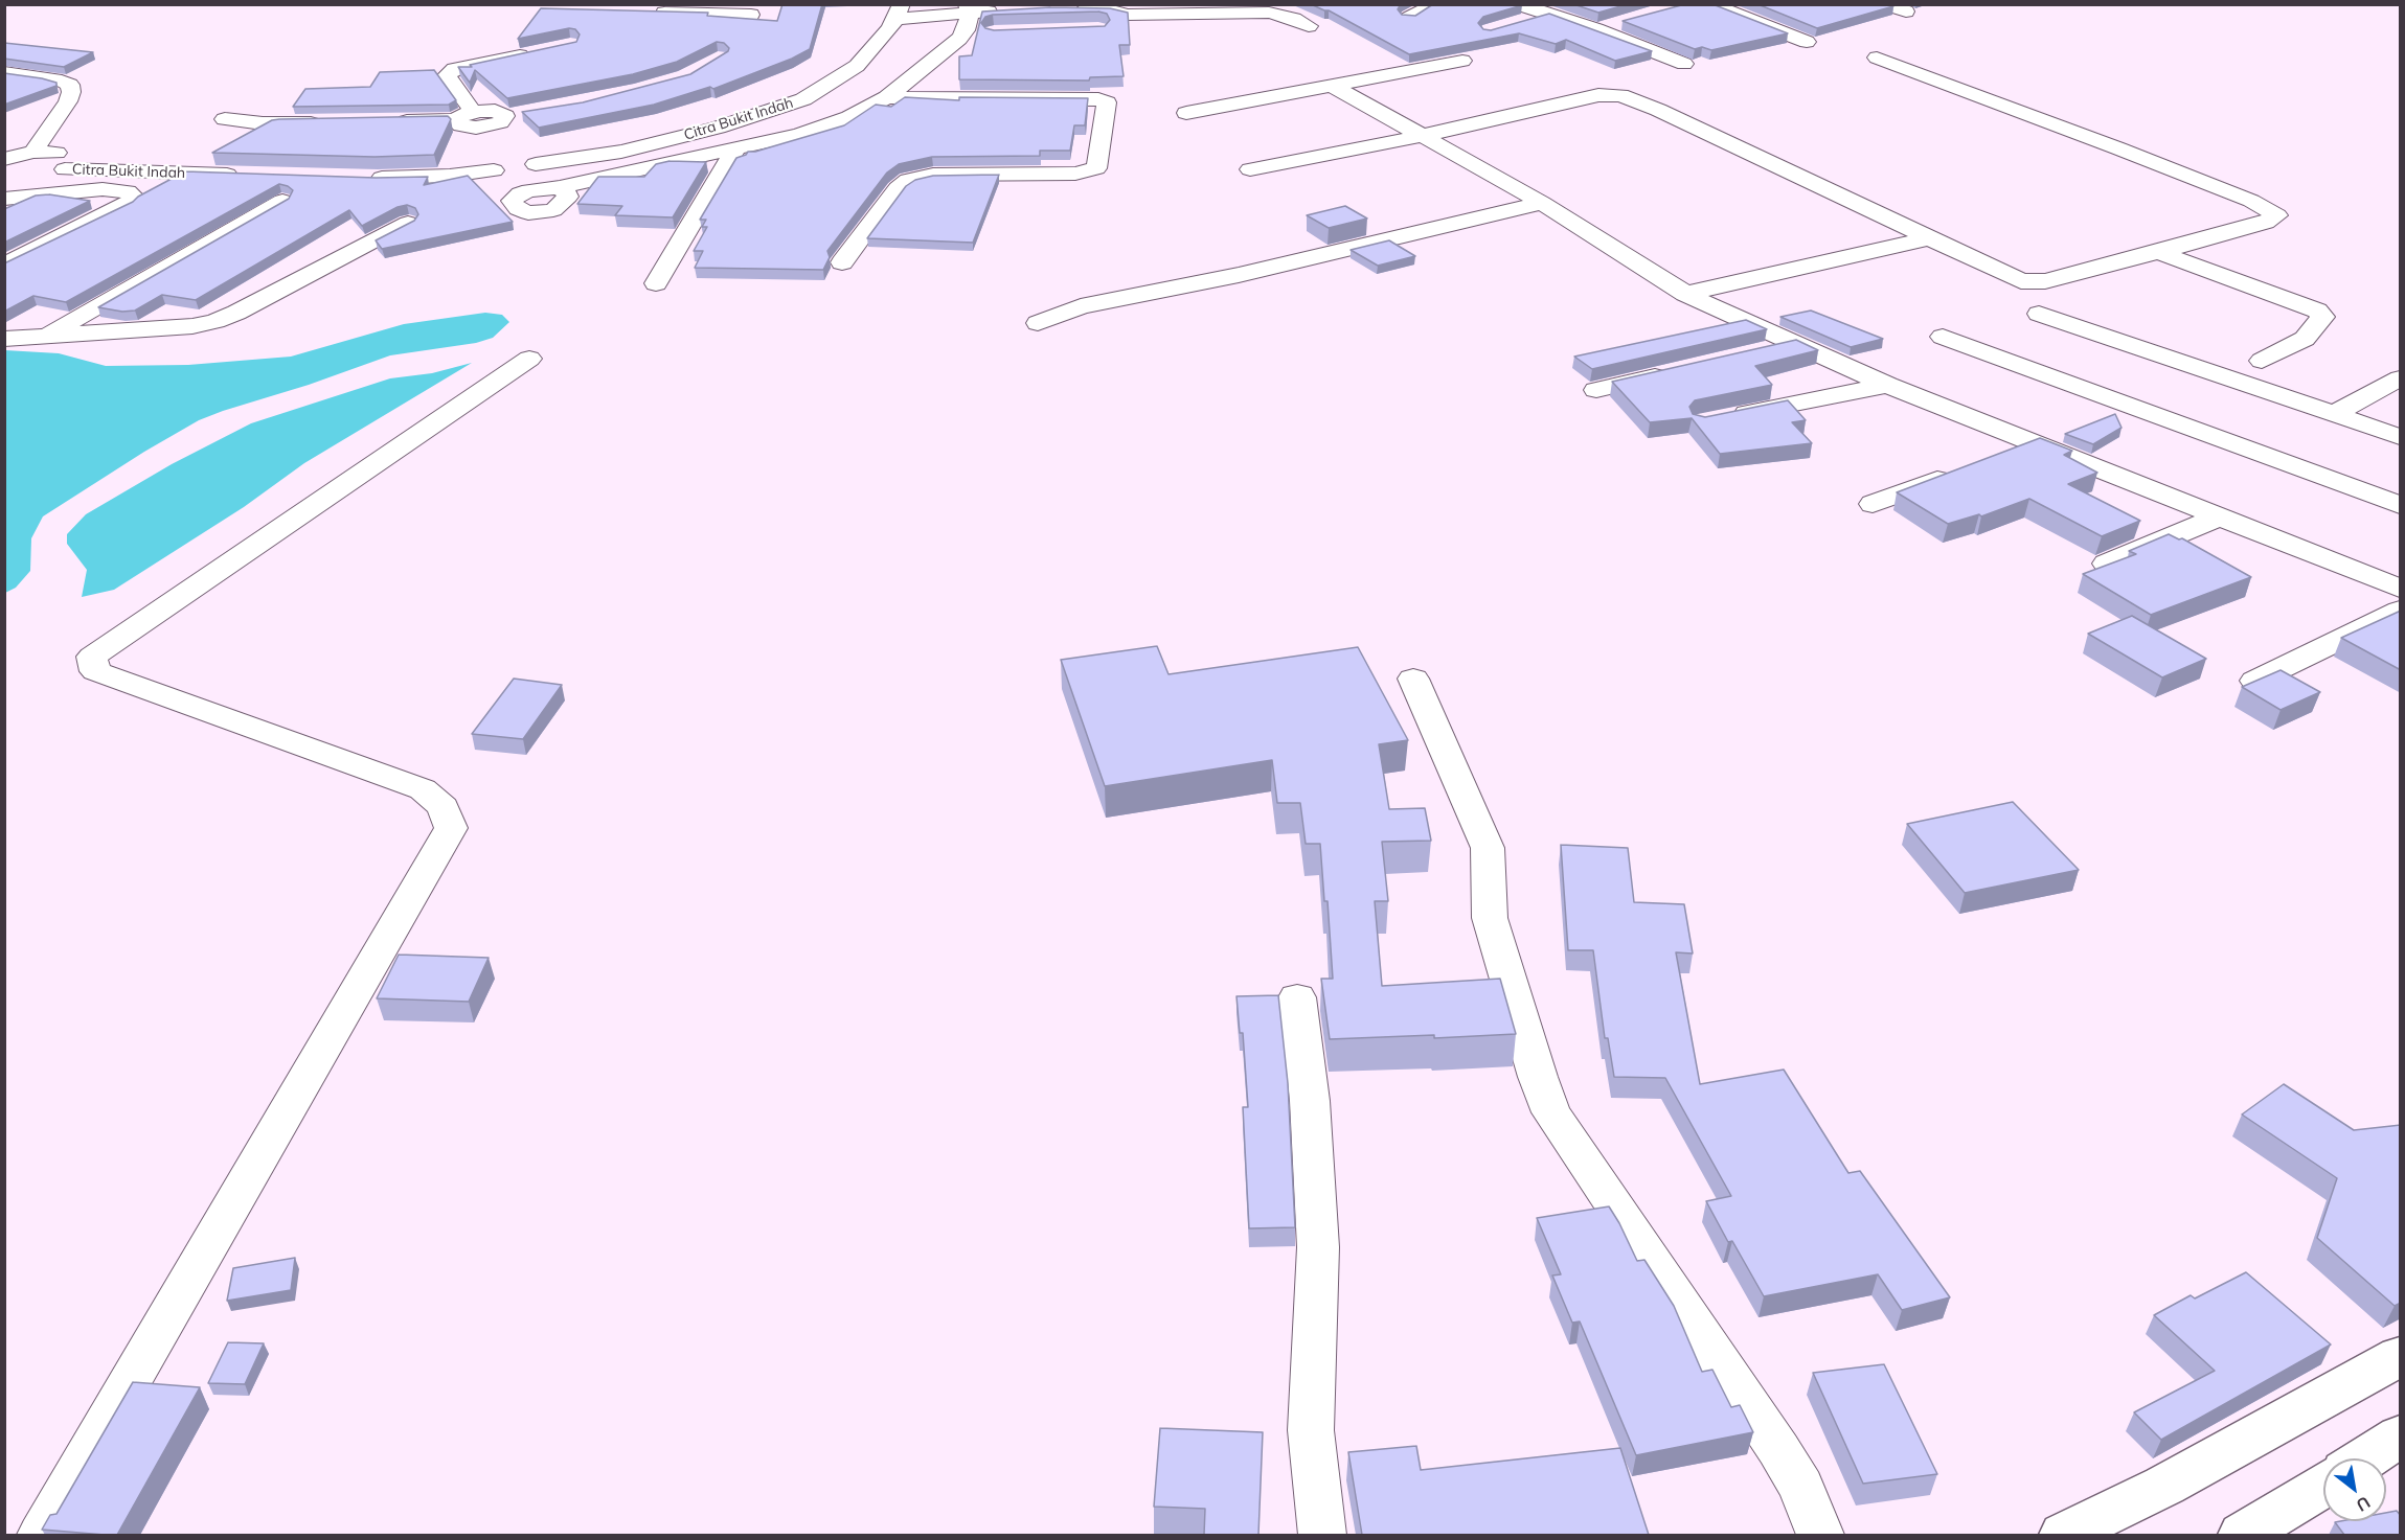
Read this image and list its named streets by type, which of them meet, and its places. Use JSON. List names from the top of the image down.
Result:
{
  "streets": {
    "street": ["Citra Bukit Indah"]
  },
  "north": "bottom right"
}
